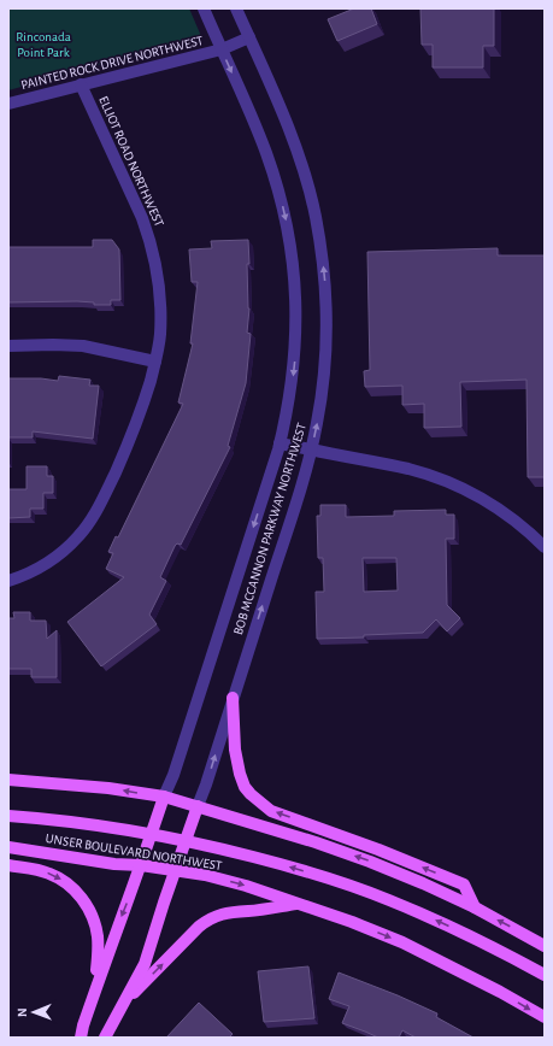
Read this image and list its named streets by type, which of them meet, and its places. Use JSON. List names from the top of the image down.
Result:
{
  "streets": {
    "main road": ["UNSER BOULEVARD NORTHWEST"],
    "street": ["PAINTED ROCK DRIVE NORTHWEST", "ELLIOT ROAD NORTHWEST", "BOB MCCANNON PARKWAY NORTHWEST"]
  },
  "crossings": [
    ["PAINTED ROCK DRIVE NORTHWEST", "ELLIOT ROAD NORTHWEST"],
    ["PAINTED ROCK DRIVE NORTHWEST", "BOB MCCANNON PARKWAY NORTHWEST"]
  ],
  "parks": ["Rinconada Point Park"],
  "north": "left"
}
